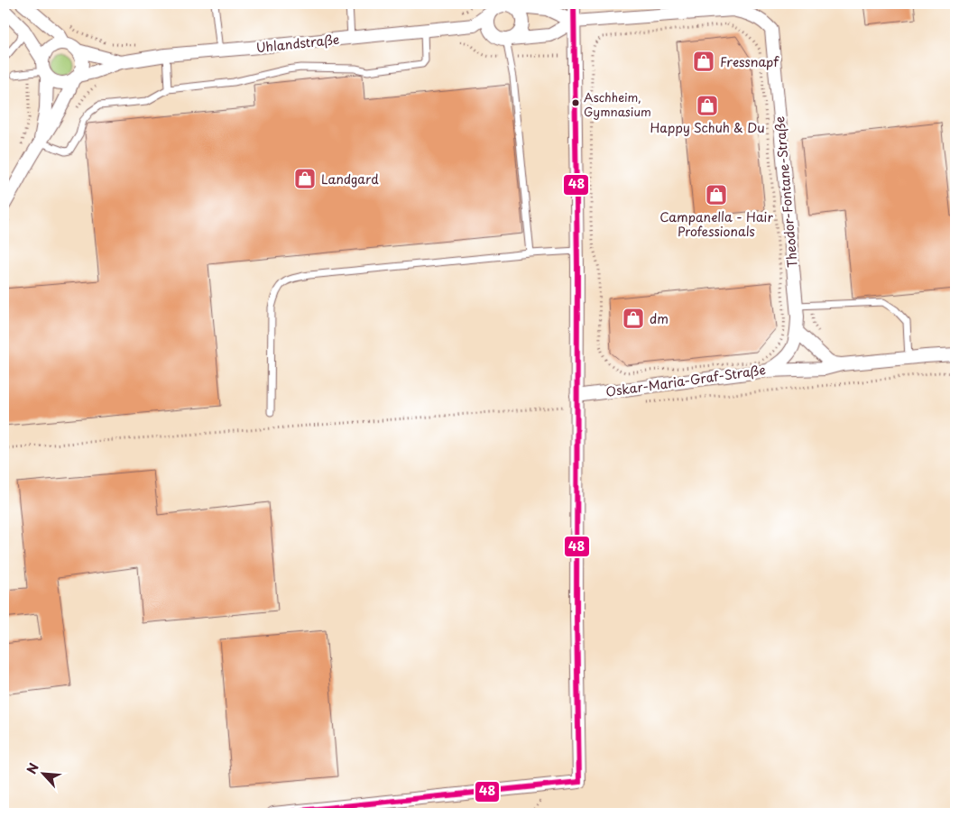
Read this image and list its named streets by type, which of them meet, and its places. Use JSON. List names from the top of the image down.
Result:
{
  "streets": {
    "street": ["Uhlandstraße", "Theodor-Fontane-Straße", "Oskar-Maria-Graf-Straße"]
  },
  "crossings": [
    ["Theodor-Fontane-Straße", "Oskar-Maria-Graf-Straße"]
  ],
  "places": {
    "shop": [
      "Fressnapf",
      "Happy Schuh & Du",
      "Landgard",
      "Campanella - Hair Professionals",
      "dm"
    ],
    "other": ["Aschheim, Gymnasium"]
  },
  "lines": ["transit line 48"],
  "north": "top left"
}
